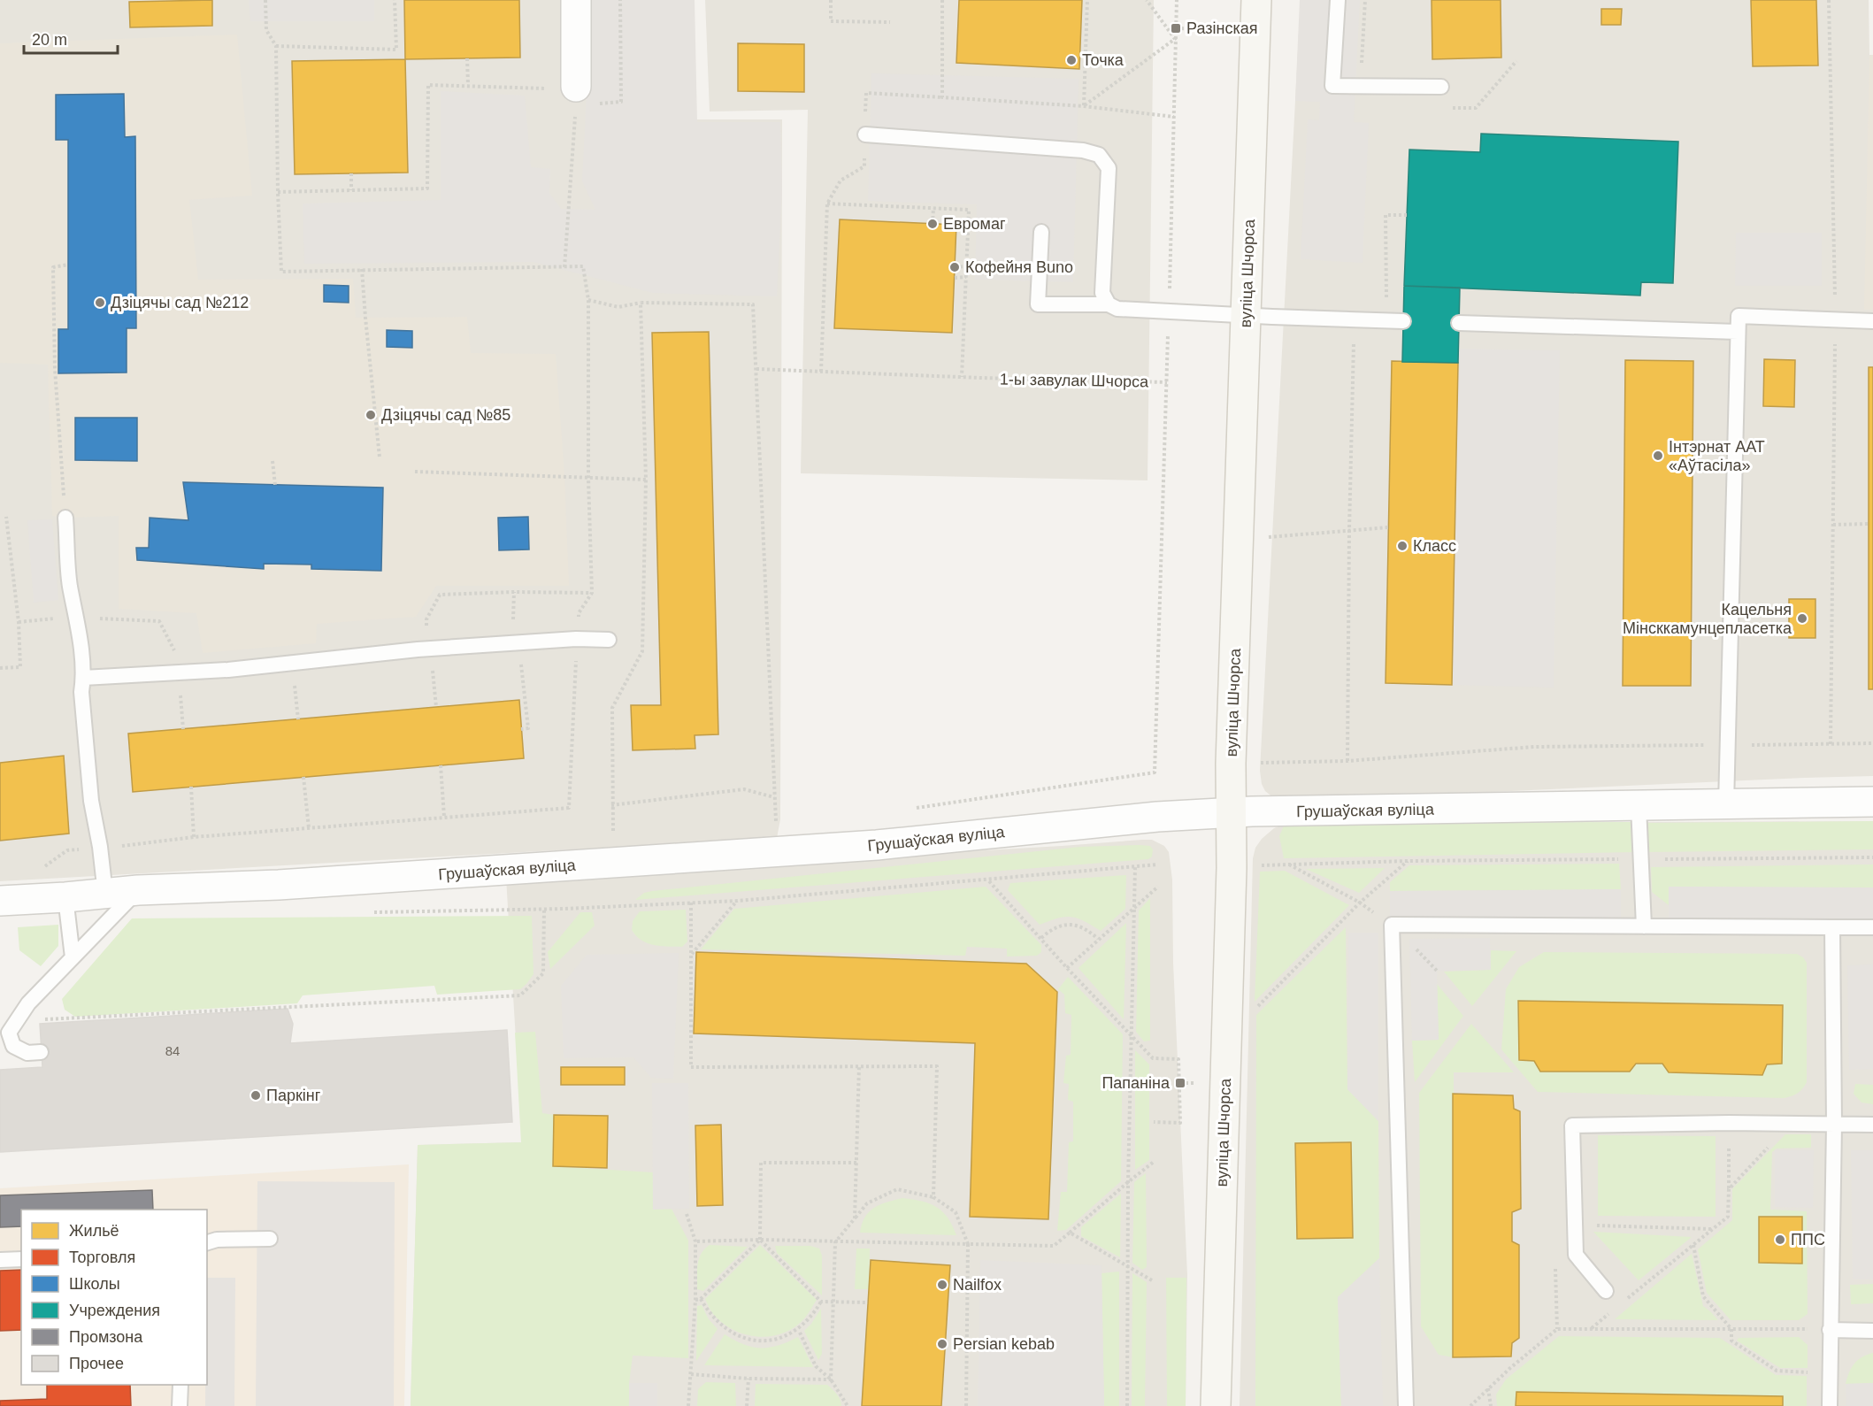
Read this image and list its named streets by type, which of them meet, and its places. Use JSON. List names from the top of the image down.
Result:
{
  "streets": {
    "main road": ["вуліца Шчорса"],
    "street": ["Грушаўская вуліца"],
    "path": ["1-ы завулак Шчорса"]
  },
  "crossings": [
    ["вуліца Шчорса", "Грушаўская вуліца"]
  ],
  "places": {
    "transit": ["Разінская", "Папаніна"],
    "other": [
      "Точка",
      "Евромаг",
      "Кофейня Buno",
      "Дзіцячы сад №212",
      "Дзіцячы сад №85",
      "Інтэрнат ААТ «Аўтасіла»",
      "Класс",
      "Кацельня Мінсккамунцепласетка",
      "Паркінг",
      "ППС",
      "Nailfox",
      "Persian kebab"
    ]
  },
  "house_numbers": ["84"],
  "legend": [
    "Жильё",
    "Торговля",
    "Школы",
    "Учреждения",
    "Промзона",
    "Прочее"
  ],
  "scale_bar": "20 m"
}
